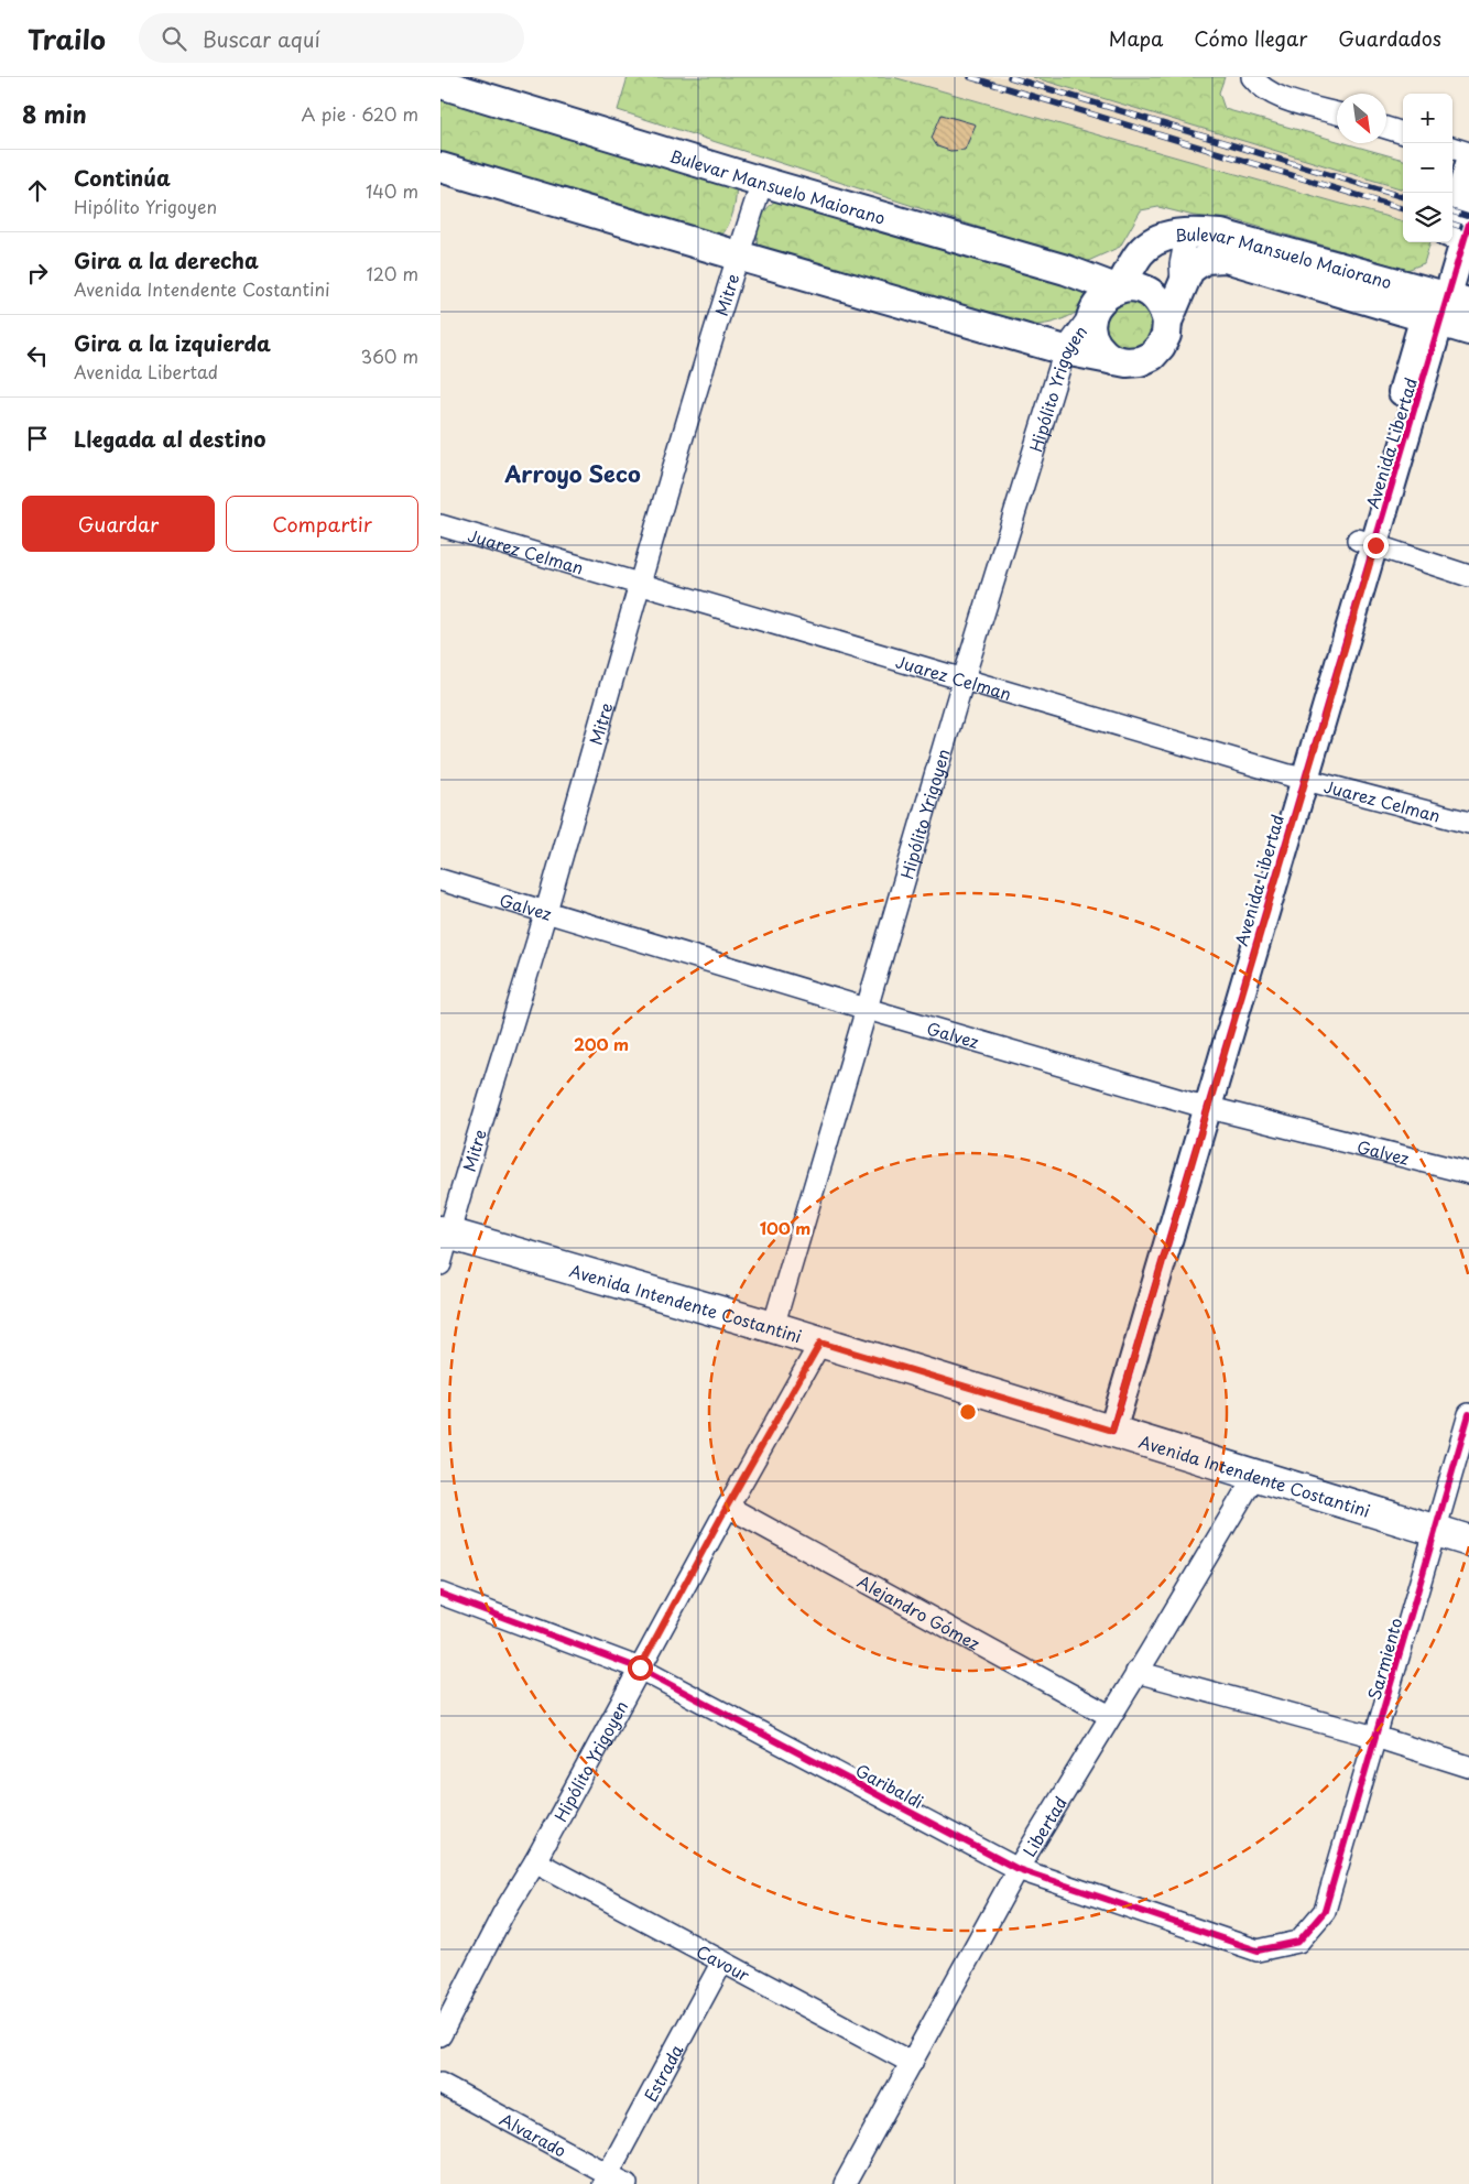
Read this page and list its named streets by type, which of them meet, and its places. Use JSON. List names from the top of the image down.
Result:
{
  "streets": {
    "main road": ["Bulevar Mansuelo Maiorano", "Avenida Intendente Costantini"],
    "street": [
      "Mitre",
      "Hipólito Yrigoyen",
      "Avenida Libertad",
      "Juarez Celman",
      "Galvez",
      "Alejandro Gómez",
      "Sarmiento",
      "Garibaldi",
      "Libertad",
      "Cavour",
      "Estrada",
      "Alvarado"
    ]
  },
  "crossings": [
    ["Bulevar Mansuelo Maiorano", "Mitre"],
    ["Bulevar Mansuelo Maiorano", "Hipólito Yrigoyen"],
    ["Bulevar Mansuelo Maiorano", "Avenida Libertad"],
    ["Mitre", "Juarez Celman"],
    ["Mitre", "Galvez"],
    ["Mitre", "Avenida Intendente Costantini"],
    ["Hipólito Yrigoyen", "Juarez Celman"],
    ["Hipólito Yrigoyen", "Galvez"],
    ["Hipólito Yrigoyen", "Avenida Intendente Costantini"],
    ["Hipólito Yrigoyen", "Alejandro Gómez"],
    ["Hipólito Yrigoyen", "Garibaldi"],
    ["Hipólito Yrigoyen", "Cavour"],
    ["Avenida Libertad", "Juarez Celman"],
    ["Avenida Libertad", "Galvez"],
    ["Avenida Libertad", "Avenida Intendente Costantini"],
    ["Avenida Intendente Costantini", "Sarmiento"],
    ["Avenida Intendente Costantini", "Libertad"],
    ["Alejandro Gómez", "Libertad"],
    ["Sarmiento", "Garibaldi"],
    ["Garibaldi", "Libertad"],
    ["Libertad", "Cavour"],
    ["Cavour", "Estrada"],
    ["Estrada", "Alvarado"]
  ],
  "districts": ["Arroyo Seco"],
  "north": "bottom right",
  "page": {
    "header": "Trailo",
    "search": "Buscar aquí",
    "nav": ["Mapa", "Cómo llegar", "Guardados"],
    "heading": ["8 min", "A pie · 620 m"],
    "map_buttons": ["+", "−"],
    "list": [
      ["Continúa", "Hipólito Yrigoyen", "140 m"],
      ["Gira a la derecha", "Avenida Intendente Costantini", "120 m"],
      ["Gira a la izquierda", "Avenida Libertad", "360 m"],
      "Llegada al destino"
    ],
    "buttons": ["Guardar", "Compartir"]
  },
  "rings": ["200 m", "100 m"]
}
